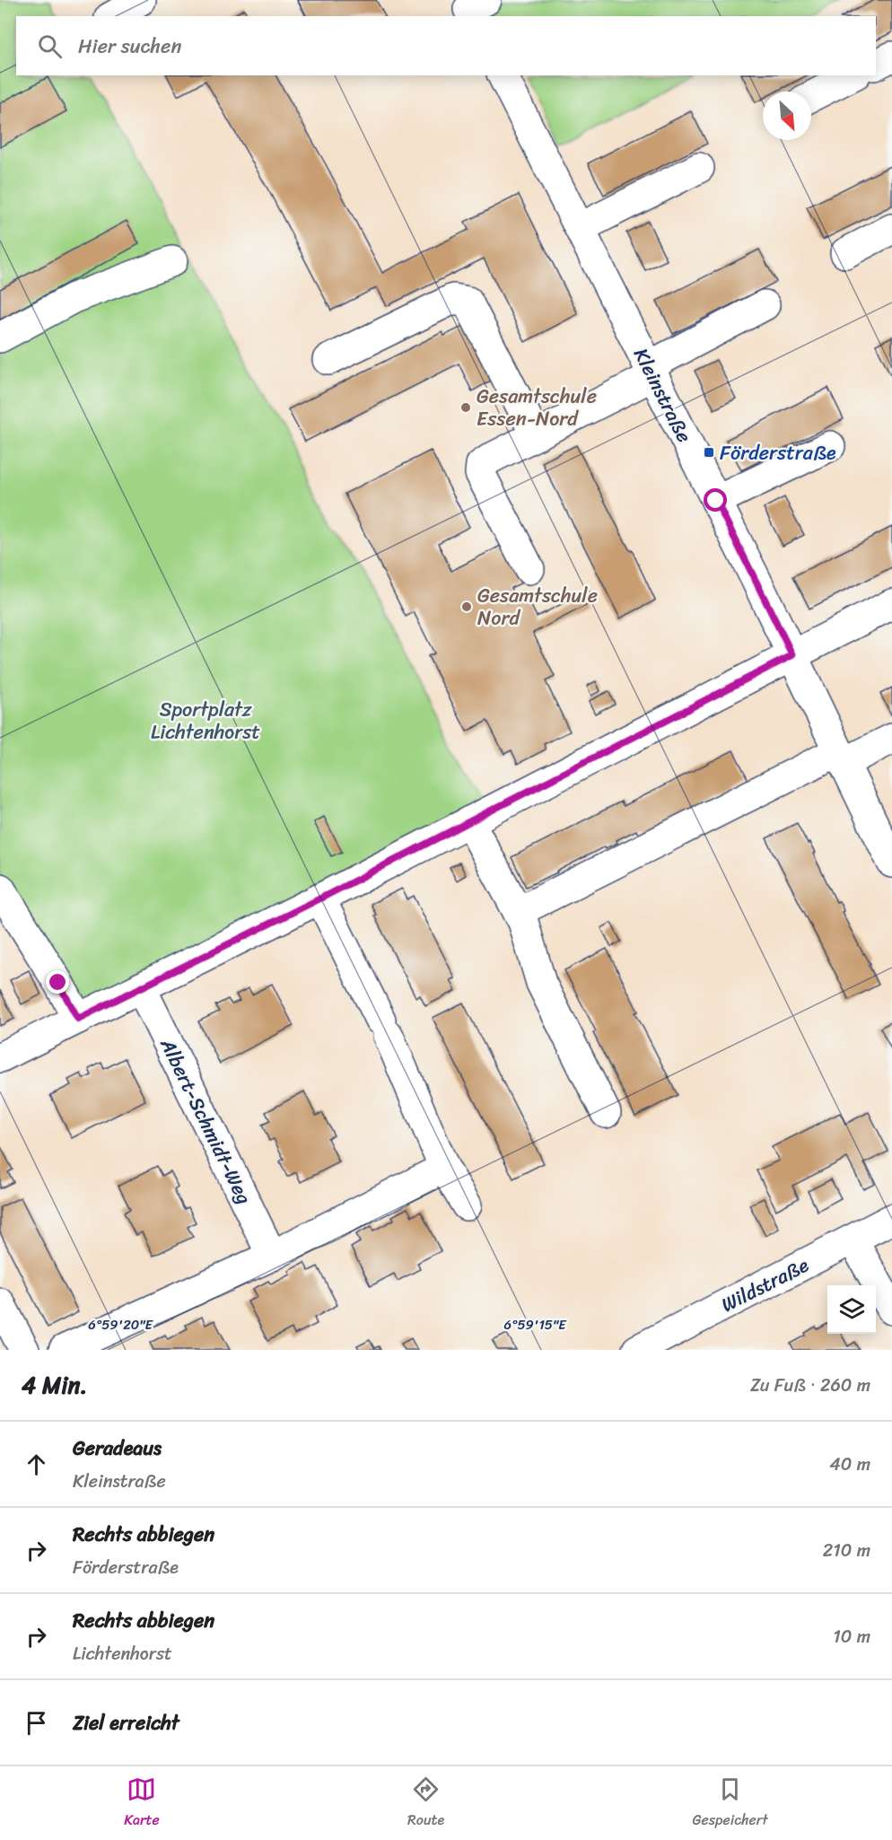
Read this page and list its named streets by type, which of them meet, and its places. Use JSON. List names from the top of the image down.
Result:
{
  "streets": {
    "street": ["Kleinstraße", "Albert-Schmidt-Weg", "Wildstraße"]
  },
  "parks": ["Sportplatz Lichtenhorst"],
  "places": {
    "other": ["Gesamtschule Essen-Nord", "Gesamtschule Nord"],
    "transit": ["Förderstraße"]
  },
  "north": "bottom right",
  "page": {
    "search": "Hier suchen",
    "heading": ["4 Min.", "Zu Fuß · 260 m"],
    "list": [
      ["Geradeaus", "Kleinstraße", "40 m"],
      ["Rechts abbiegen", "Förderstraße", "210 m"],
      ["Rechts abbiegen", "Lichtenhorst", "10 m"],
      "Ziel erreicht"
    ],
    "nav": ["Karte", "Route", "Gespeichert"]
  },
  "coordinates": ["6°59'20\"E", "6°59'15\"E"]
}
